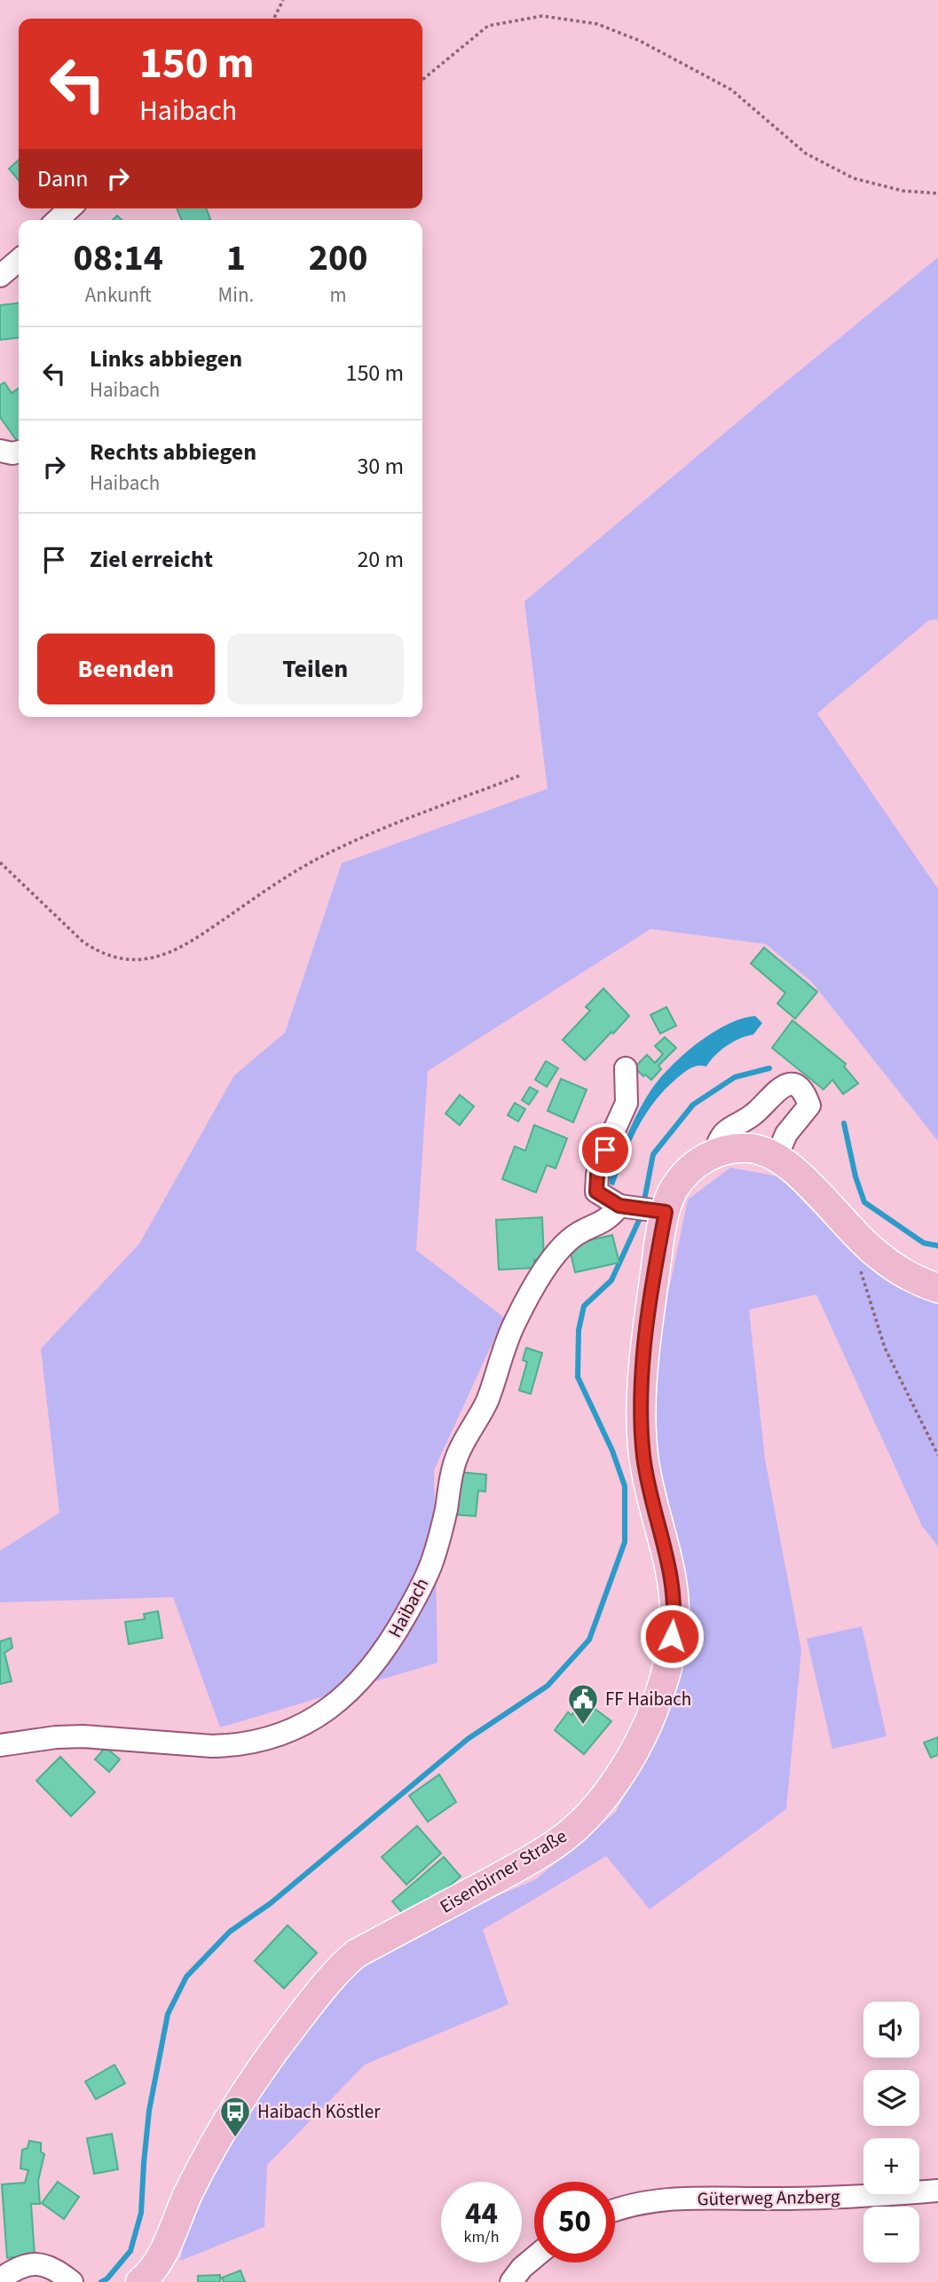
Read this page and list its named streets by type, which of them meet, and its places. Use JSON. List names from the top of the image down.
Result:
{
  "streets": {
    "main road": ["Eisenbirner Straße"],
    "street": ["Haibach", "Güterweg Anzberg"]
  },
  "crossings": [
    ["Haibach", "Eisenbirner Straße"]
  ],
  "places": {
    "public building": ["FF Haibach"],
    "bus stop": ["Haibach Köstler"]
  },
  "page": {
    "turn": ["150 m", "Haibach"],
    "then": "Dann",
    "eta": [
      "08:14",
      "Ankunft",
      "1",
      "Min.",
      "200",
      "m"
    ],
    "list": [
      {
        "name": "Links abbiegen",
        "note": "Haibach",
        "value": "150 m"
      },
      {
        "name": "Rechts abbiegen",
        "note": "Haibach",
        "value": "30 m"
      },
      {
        "name": "Ziel erreicht",
        "value": "20 m"
      }
    ],
    "buttons": ["Beenden", "Teilen"],
    "map_buttons": ["+", "−"],
    "speed": "44 km/h",
    "limit": "50"
  }
}
